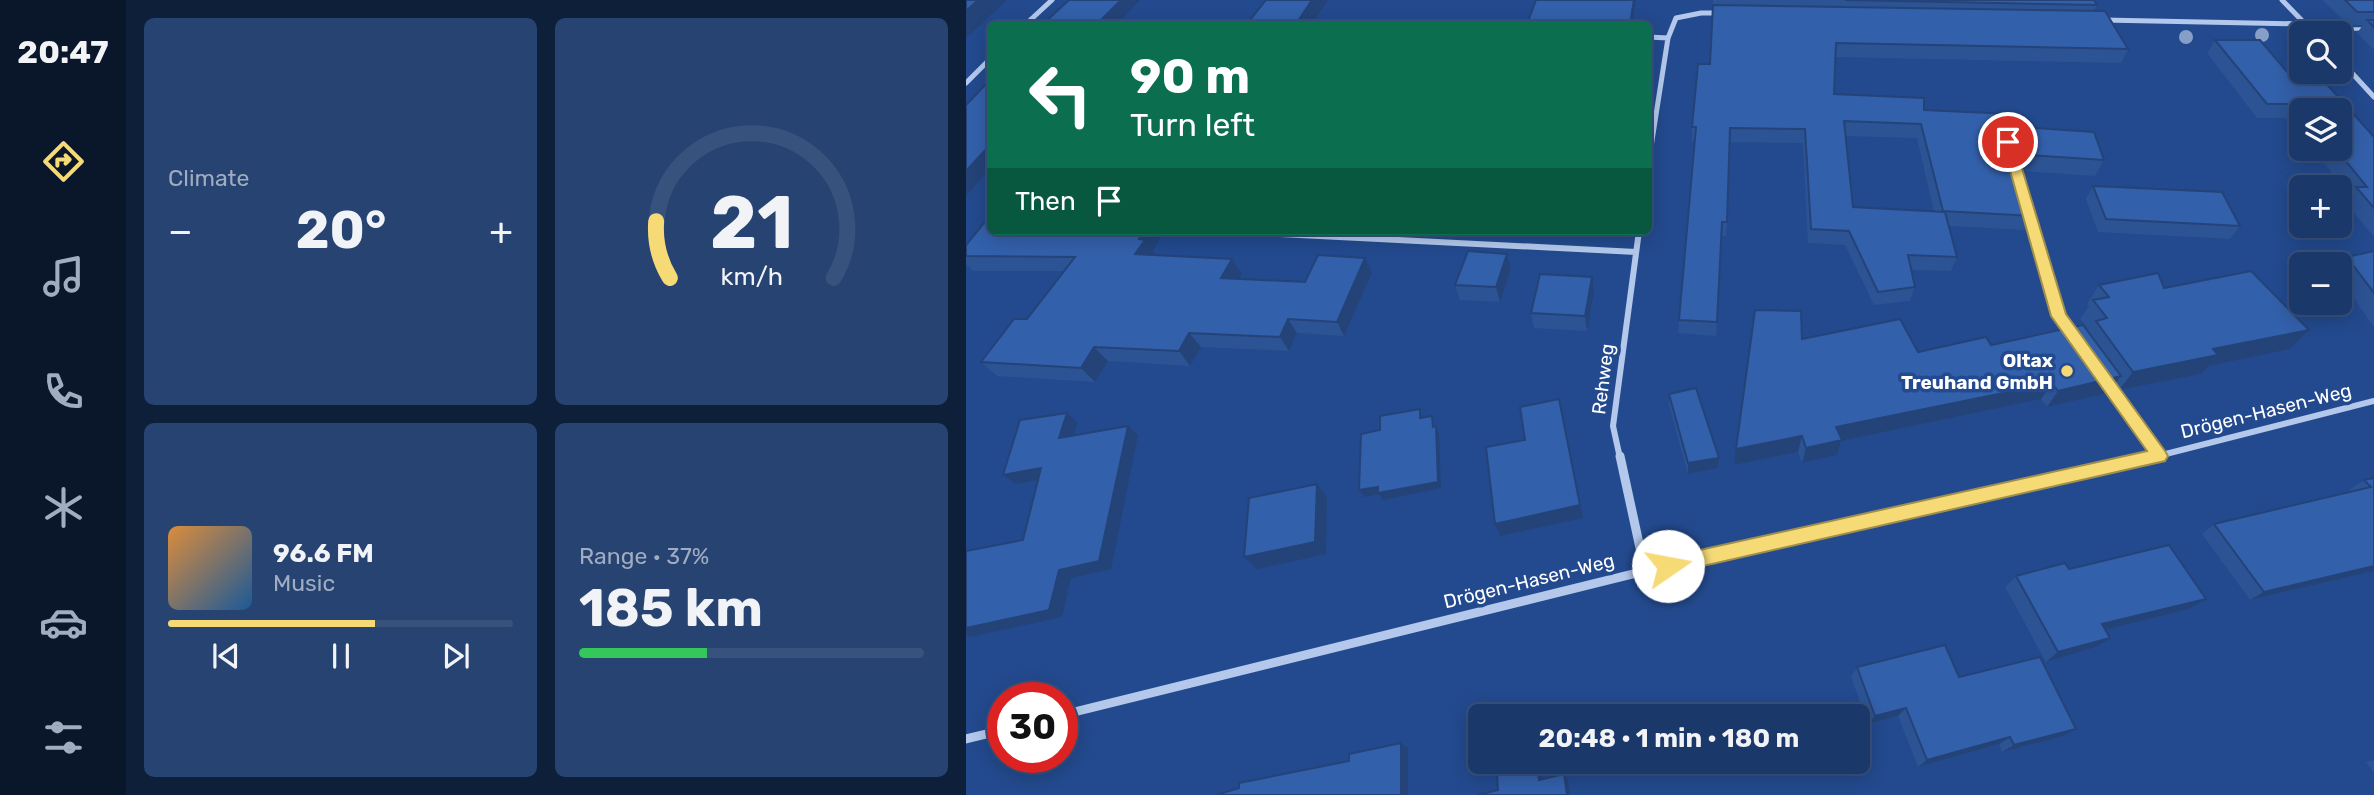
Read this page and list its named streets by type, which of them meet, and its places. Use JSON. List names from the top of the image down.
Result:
{
  "streets": {
    "street": ["Rehweg", "Drögen-Hasen-Weg"]
  },
  "crossings": [
    ["Rehweg", "Drögen-Hasen-Weg"]
  ],
  "places": ["Oltax Treuhand GmbH"],
  "page": {
    "tabs": "20:47",
    "tile": [
      "Climate",
      ["Range · 37%", "185 km"]
    ],
    "map_buttons": ["+", "−"],
    "turn": ["90 m", "Turn left"],
    "then": "Then",
    "heat": ["−", "20°", "+"],
    "song": ["96.6 FM", "Music"],
    "limit": "30",
    "trip": "20:48 · 1 min · 180 m",
    "gauge": ["21", "km/h"]
  }
}
